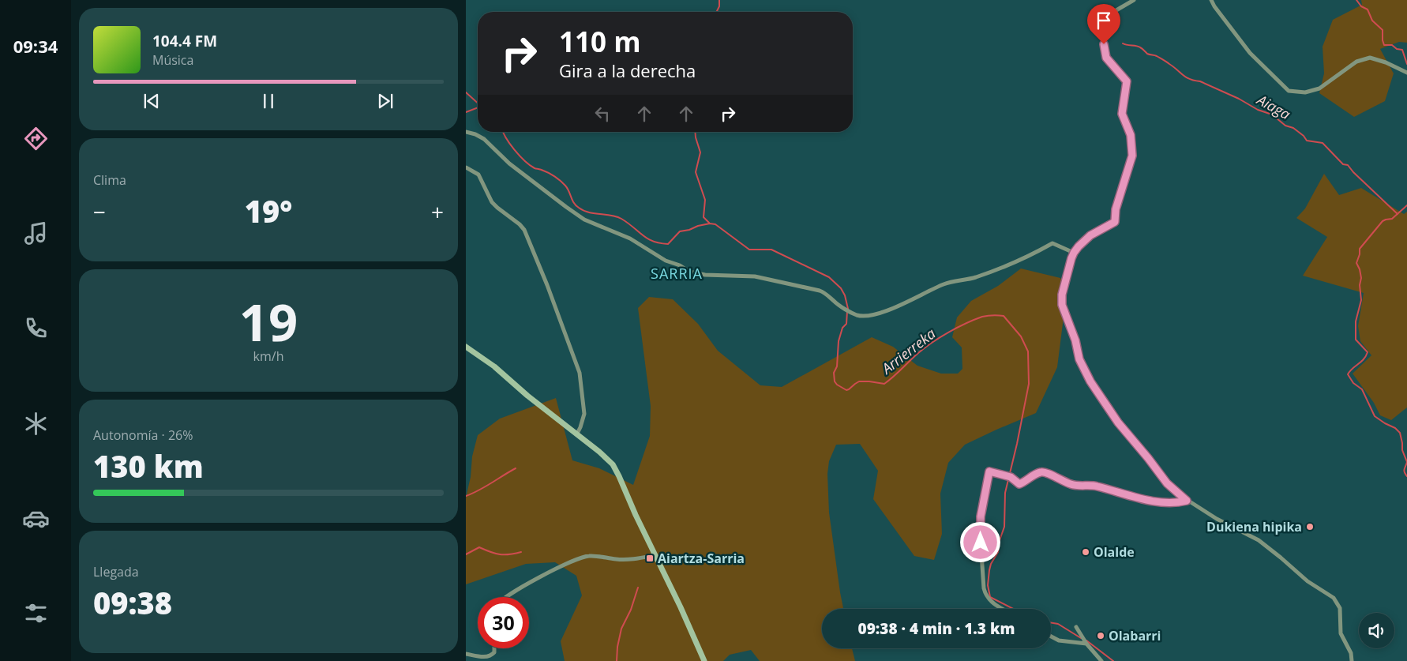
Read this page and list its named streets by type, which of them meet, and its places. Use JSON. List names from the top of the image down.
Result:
{
  "districts": ["SARRIA"],
  "water": ["Aiaga", "Arrierreka"],
  "places": {
    "other": ["Dukiena hipika", "Olalde", "Olabarri"],
    "transit": ["Aiartza-Sarria"]
  },
  "page": {
    "tabs": "09:34",
    "turn": ["110 m", "Gira a la derecha"],
    "song": ["104.4 FM", "Música"],
    "tile": [
      "Clima",
      ["19", "km/h"],
      ["Autonomía · 26%", "130 km"],
      ["Llegada", "09:38"]
    ],
    "heat": ["−", "19°", "+"],
    "limit": "30",
    "trip": "09:38 · 4 min · 1.3 km"
  }
}
